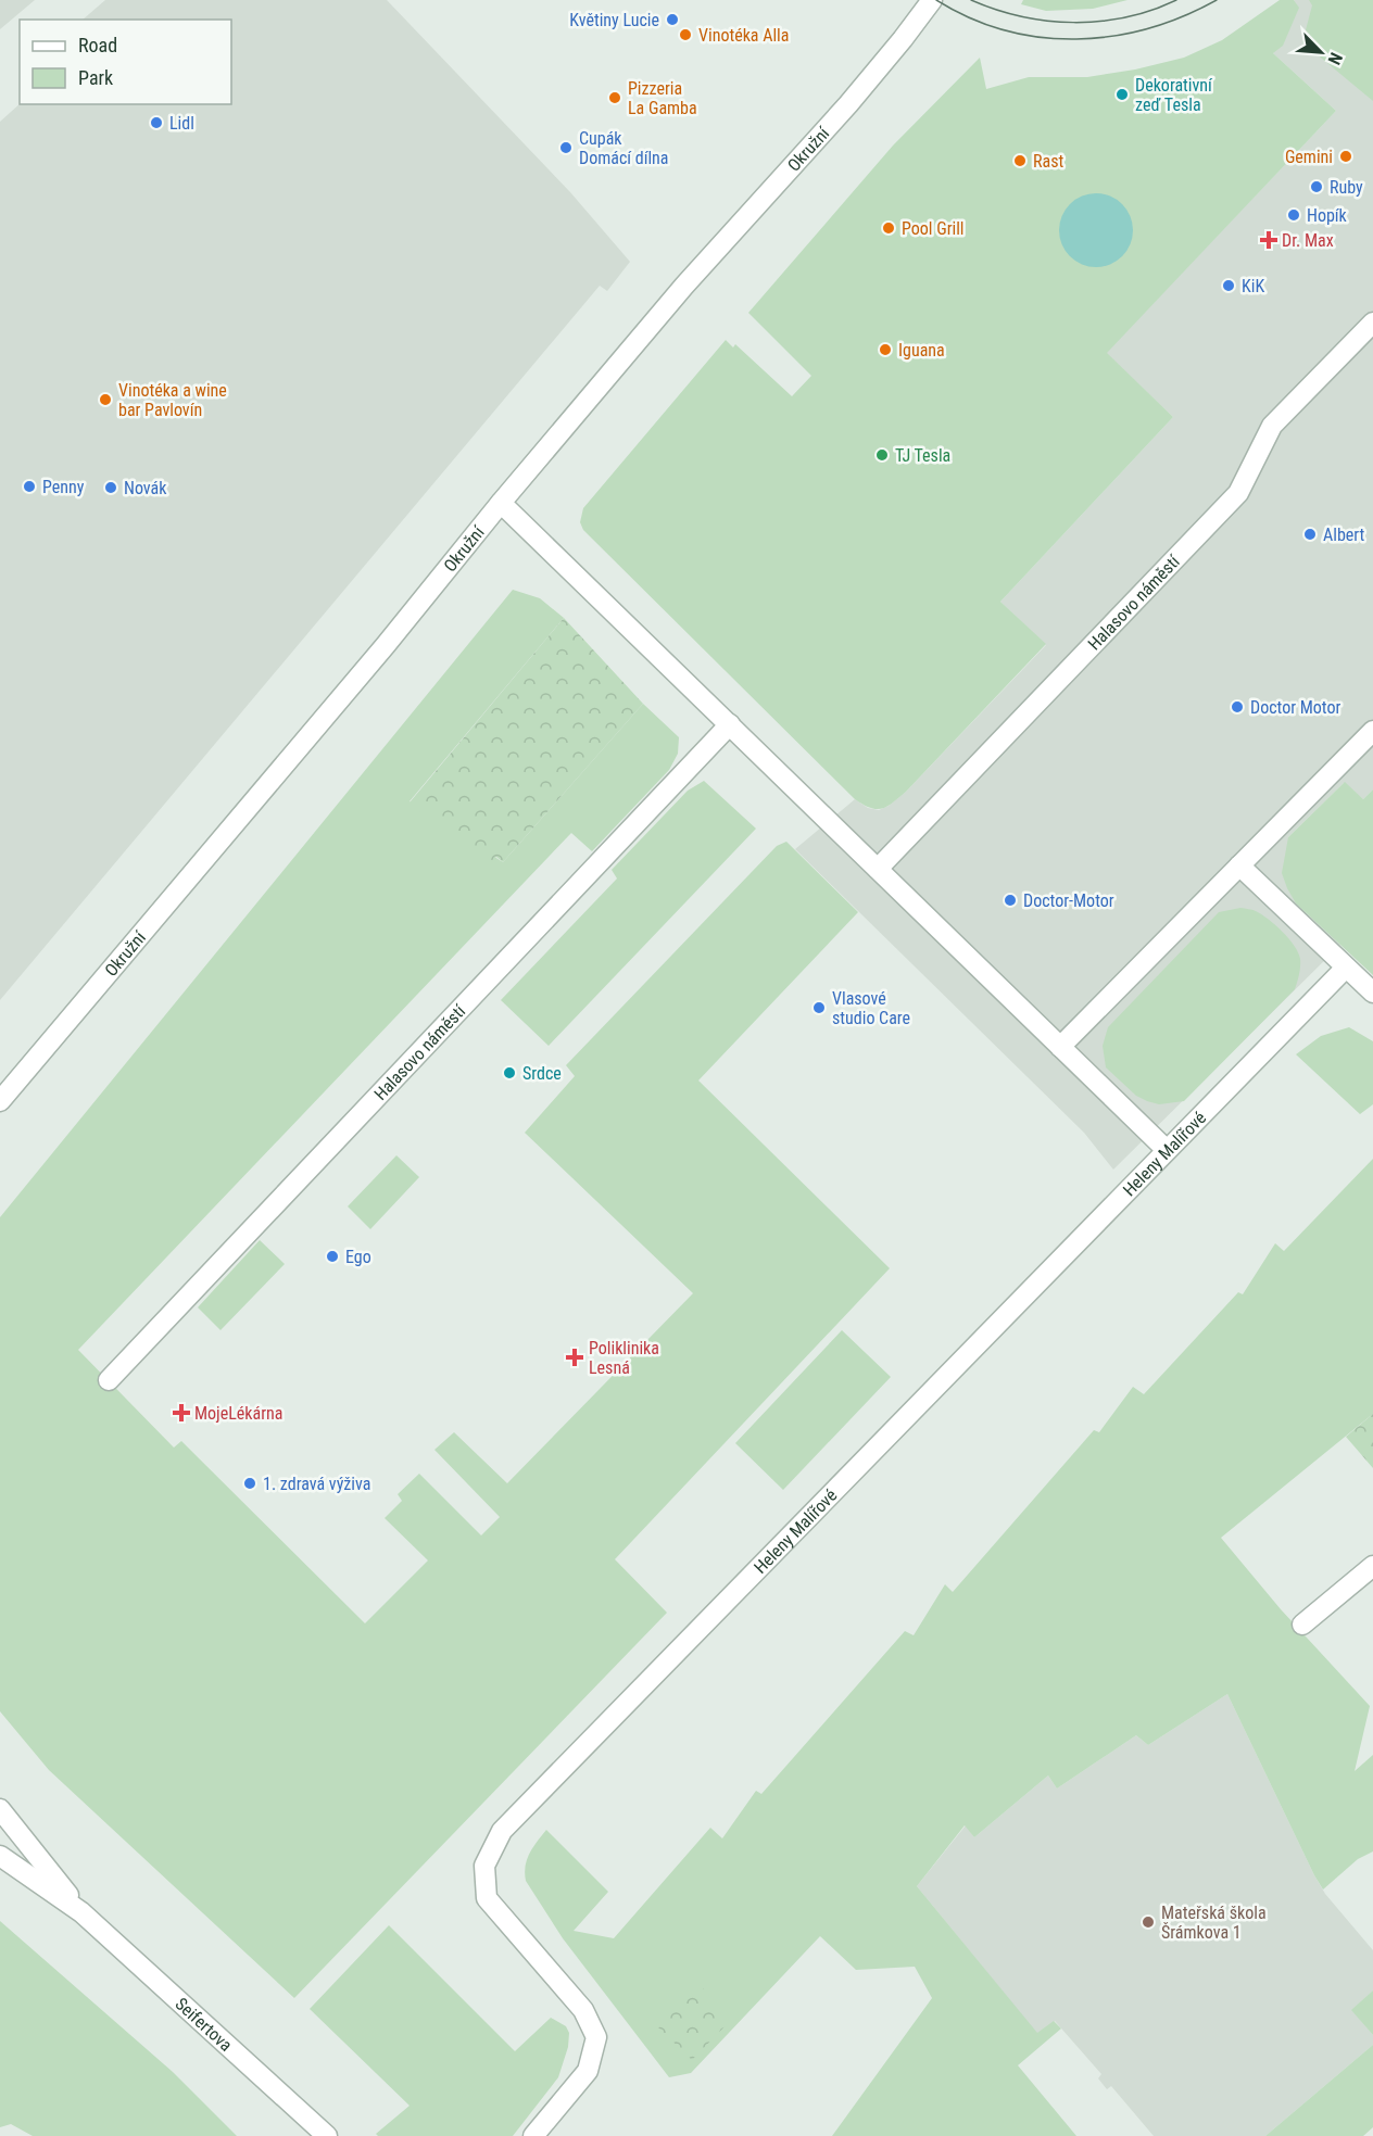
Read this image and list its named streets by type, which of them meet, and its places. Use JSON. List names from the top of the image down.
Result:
{
  "streets": {
    "street": [
      "Okružní",
      "Halasovo náměstí",
      "Heleny Malířové",
      "Seifertova"
    ]
  },
  "places": {
    "other": [
      "Květiny Lucie",
      "Vinotéka Alla",
      "Dekorativní zeď Tesla",
      "Pizzeria La Gamba",
      "Lidl",
      "Cupák Domácí dílna",
      "Gemini",
      "Rast",
      "Ruby",
      "Hopík",
      "Pool Grill",
      "KiK",
      "Iguana",
      "Vinotéka a wine bar Pavlovín",
      "TJ Tesla",
      "Penny",
      "Novák",
      "Albert",
      "Doctor Motor",
      "Doctor-Motor",
      "Vlasové studio Care",
      "Srdce",
      "Ego",
      "1. zdravá výživa",
      "Mateřská škola Šrámkova 1"
    ],
    "health": ["Dr. Max", "Poliklinika Lesná", "MojeLékárna"]
  },
  "legend": ["Road", "Park"],
  "north": "bottom right"
}
